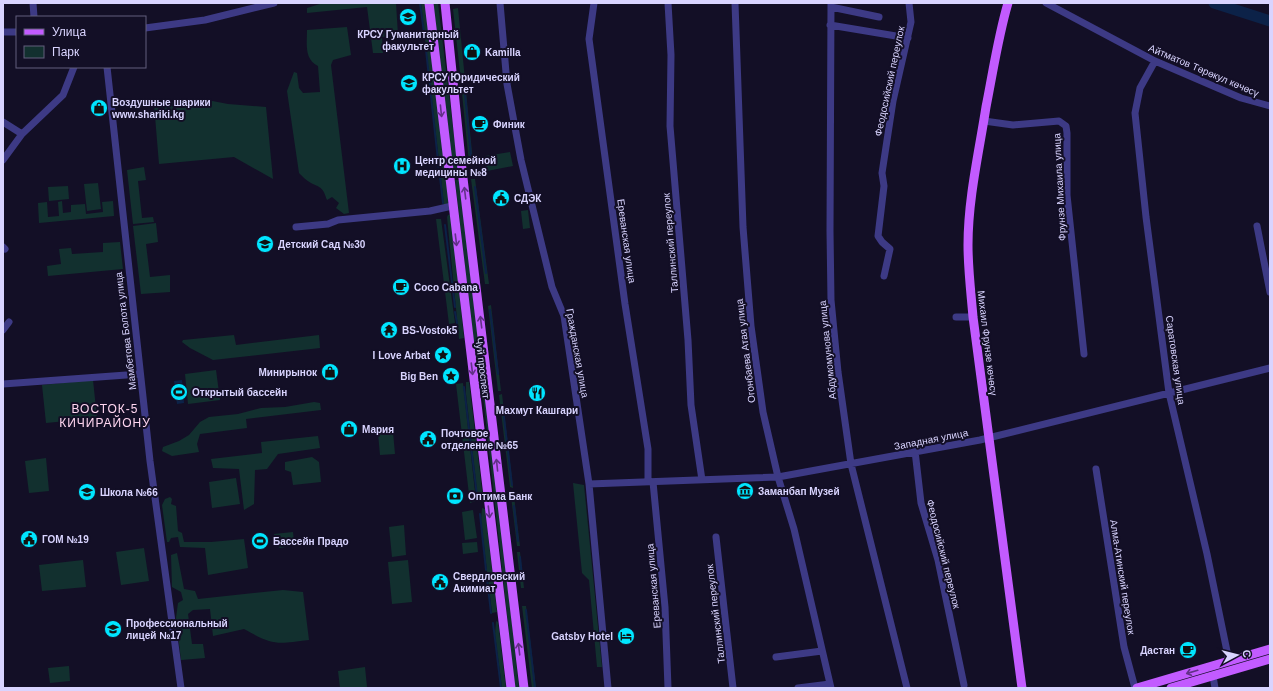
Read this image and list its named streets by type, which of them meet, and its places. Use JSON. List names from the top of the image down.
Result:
{
  "streets": {
    "main road": ["Михаил Фрунзе көчөсү", "Чуй проспект"],
    "street": [
      "Айтматов Төрөкул көчөсү",
      "Феодосийский переулок",
      "Фрунзе Михаила улица",
      "Ереванская улица",
      "Таллинский переулок",
      "Мамбетова Болота улица",
      "Абдумомунова улица",
      "Огонбаева Атая улица",
      "Гражданская улица",
      "Саратовская улица",
      "Западная улица",
      "Алма-Атинский переулок"
    ]
  },
  "crossings": [
    ["Айтматов Төрөкул көчөсү", "Саратовская улица"],
    ["Феодосийский переулок", "Западная улица"],
    ["Фрунзе Михаила улица", "Михаил Фрунзе көчөсү"],
    ["Ереванская улица", "Западная улица"],
    ["Таллинский переулок", "Западная улица"],
    ["Михаил Фрунзе көчөсү", "Западная улица"],
    ["Абдумомунова улица", "Западная улица"],
    ["Огонбаева Атая улица", "Западная улица"],
    ["Гражданская улица", "Западная улица"],
    ["Саратовская улица", "Западная улица"]
  ],
  "districts": ["ВОСТОК-5 КИЧИРАЙОНУ"],
  "places": {
    "school or university": [
      "КРСУ Гуманитарный факультет",
      "КРСУ Юридический факультет",
      "Детский Сад №30",
      "Школа №66",
      "Профессиональный лицей №17"
    ],
    "shop": [
      "Kamilla",
      "Воздушные шарики www.shariki.kg",
      "Минирынок",
      "Мария"
    ],
    "cafe": ["Финик", "Coco Cabana", "Дастан"],
    "hospital": ["Центр семейной медицины №8"],
    "public building": [
      "СДЭК",
      "Почтовое отделение №65",
      "ГОМ №19",
      "Свердловский Акимиат"
    ],
    "temple": ["BS-Vostok5"],
    "place": ["I Love Arbat", "Big Ben"],
    "sports": ["Открытый бассейн", "Бассейн Прадо"],
    "restaurant": ["Махмут Кашгари"],
    "museum": ["Заманбап Музей"],
    "bank": ["Оптима Банк"],
    "hotel": ["Gatsby Hotel"]
  },
  "legend": ["Улица", "Парк"],
  "north": "right"
}
